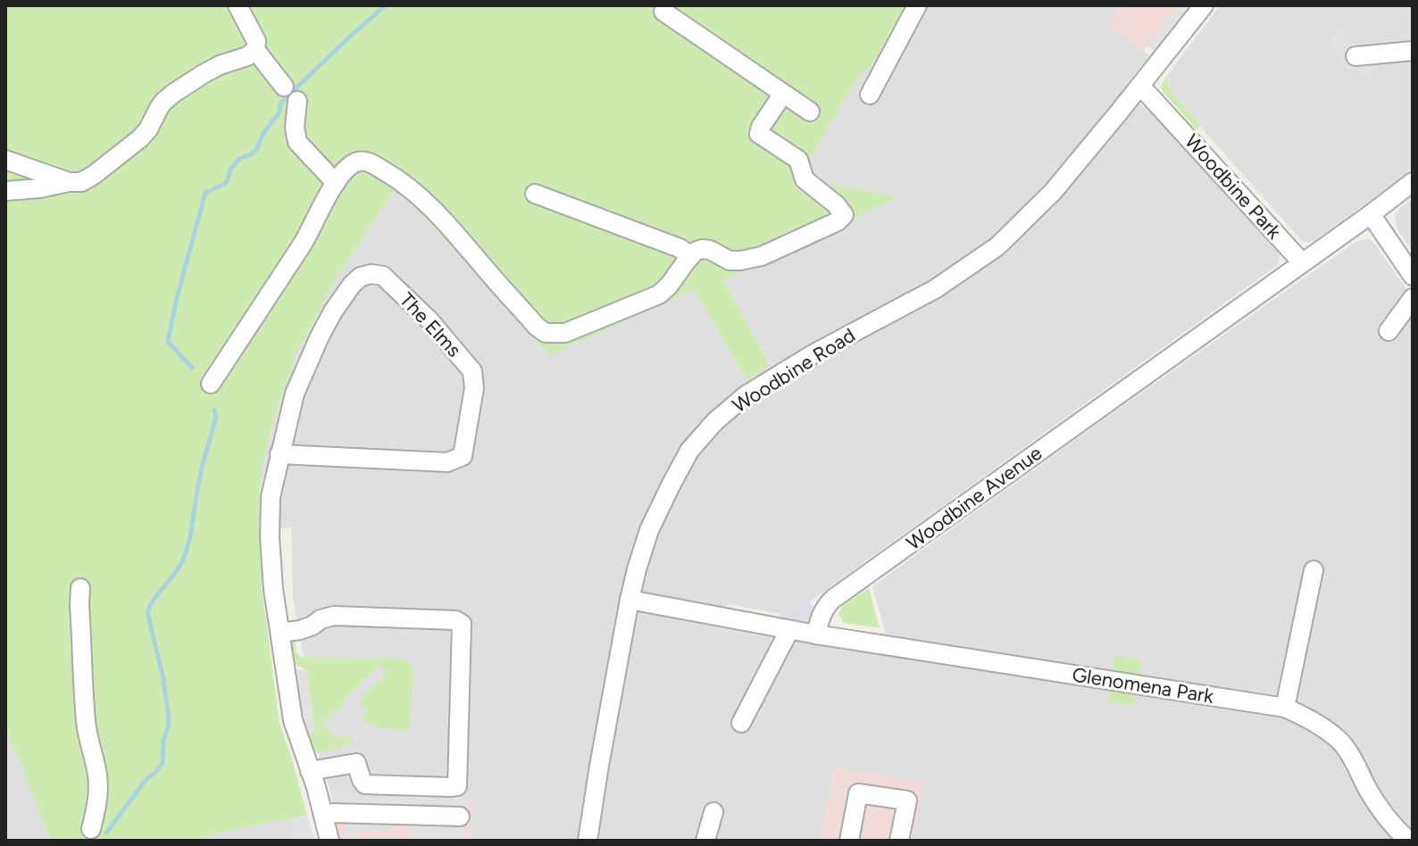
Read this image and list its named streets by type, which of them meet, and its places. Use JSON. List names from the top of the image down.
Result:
{
  "streets": {
    "street": [
      "Woodbine Park",
      "The Elms",
      "Woodbine Road",
      "Woodbine Avenue",
      "Glenomena Park"
    ]
  },
  "crossings": [
    ["Woodbine Park", "Woodbine Road"],
    ["Woodbine Park", "Woodbine Avenue"],
    ["Woodbine Avenue", "Glenomena Park"]
  ]
}
